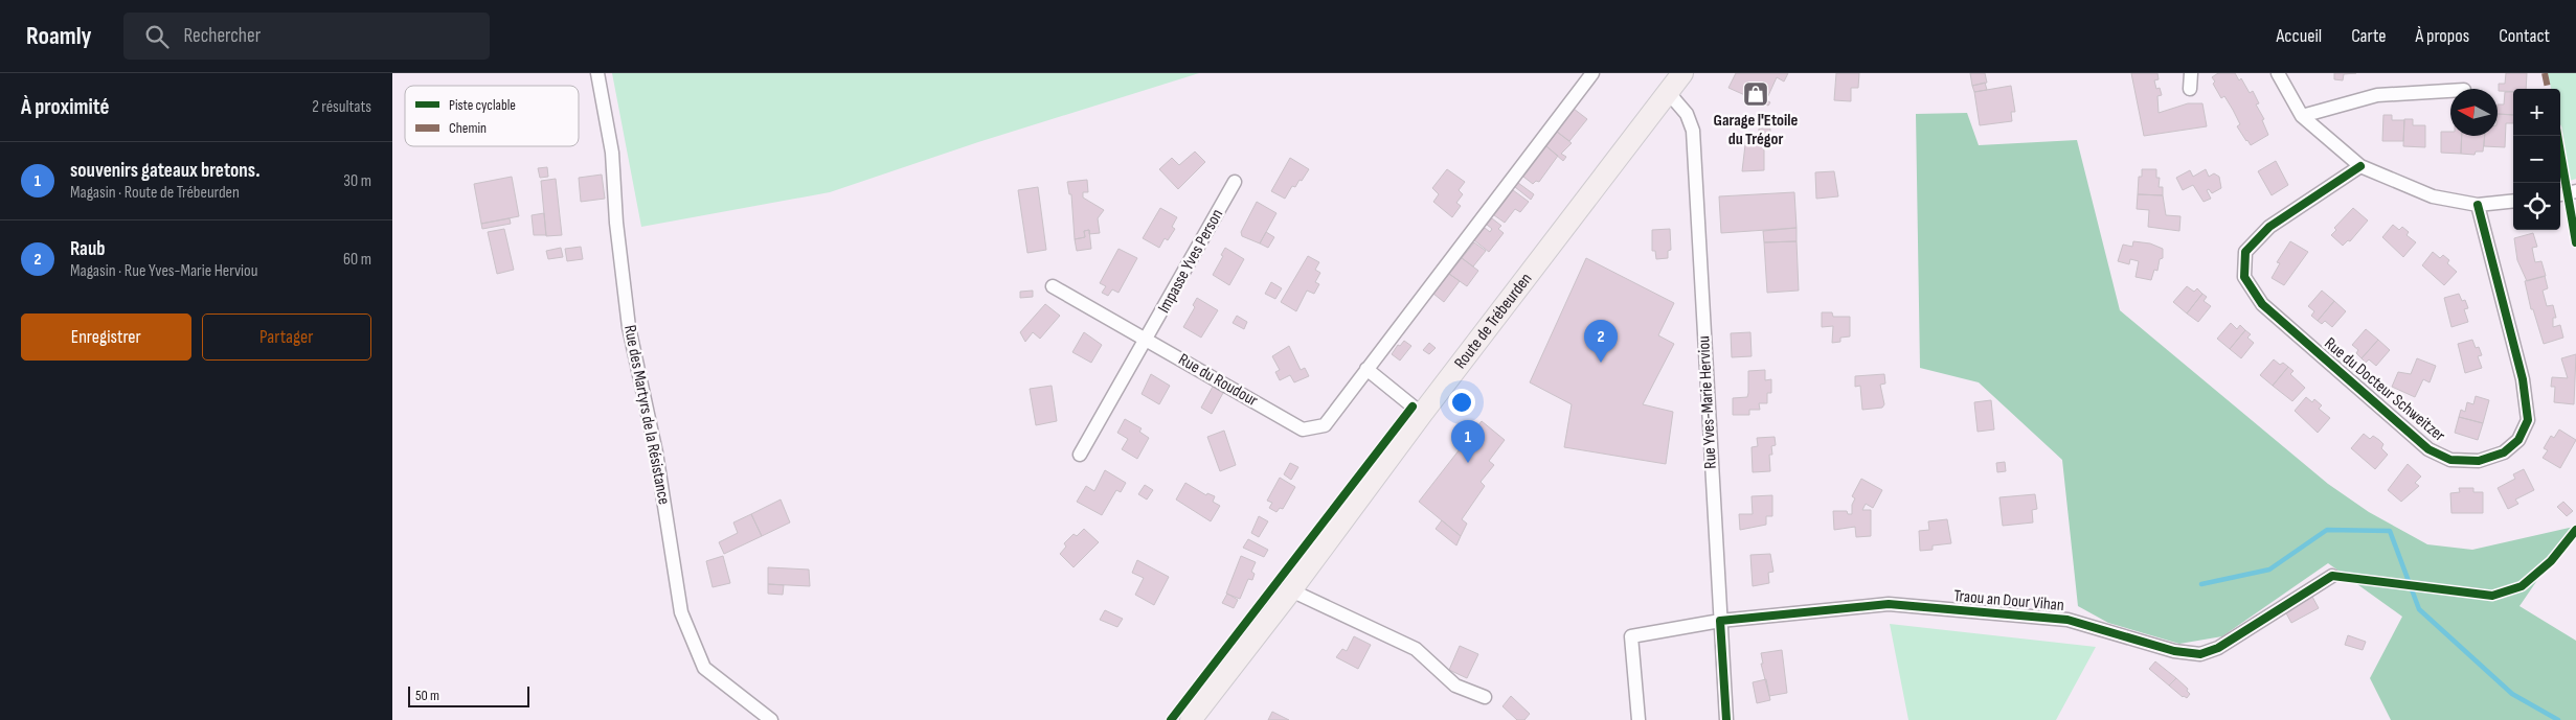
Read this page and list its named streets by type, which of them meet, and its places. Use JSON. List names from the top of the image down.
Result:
{
  "streets": {
    "main road": ["Route de Trébeurden"],
    "street": [
      "Impasse Yves Person",
      "Rue du Roudour",
      "Rue du Docteur Schweitzer",
      "Rue Yves-Marie Herviou",
      "Rue des Martyrs de la Résistance",
      "Traou an Dour Vihan"
    ]
  },
  "crossings": [
    ["Impasse Yves Person", "Rue du Roudour"],
    ["Route de Trébeurden", "Rue Yves-Marie Herviou"],
    ["Rue Yves-Marie Herviou", "Traou an Dour Vihan"]
  ],
  "places": {
    "shop": ["Garage l'Etoile du Trégor"]
  },
  "legend": ["Piste cyclable", "Chemin"],
  "scale_bar": "50 m",
  "north": "left",
  "page": {
    "header": "Roamly",
    "search": "Rechercher",
    "nav": [
      "Accueil",
      "Carte",
      "À propos",
      "Contact"
    ],
    "heading": ["À proximité", "2 résultats"],
    "map_buttons": ["+", "−"],
    "list": [
      {
        "mark": "1",
        "name": "souvenirs gateaux bretons.",
        "note": "Magasin · Route de Trébeurden",
        "value": "30 m"
      },
      {
        "mark": "2",
        "name": "Raub",
        "note": "Magasin · Rue Yves-Marie Herviou",
        "value": "60 m"
      }
    ],
    "buttons": ["Enregistrer", "Partager"],
    "pins": ["2", "1"],
    "scale": "50 m"
  }
}
